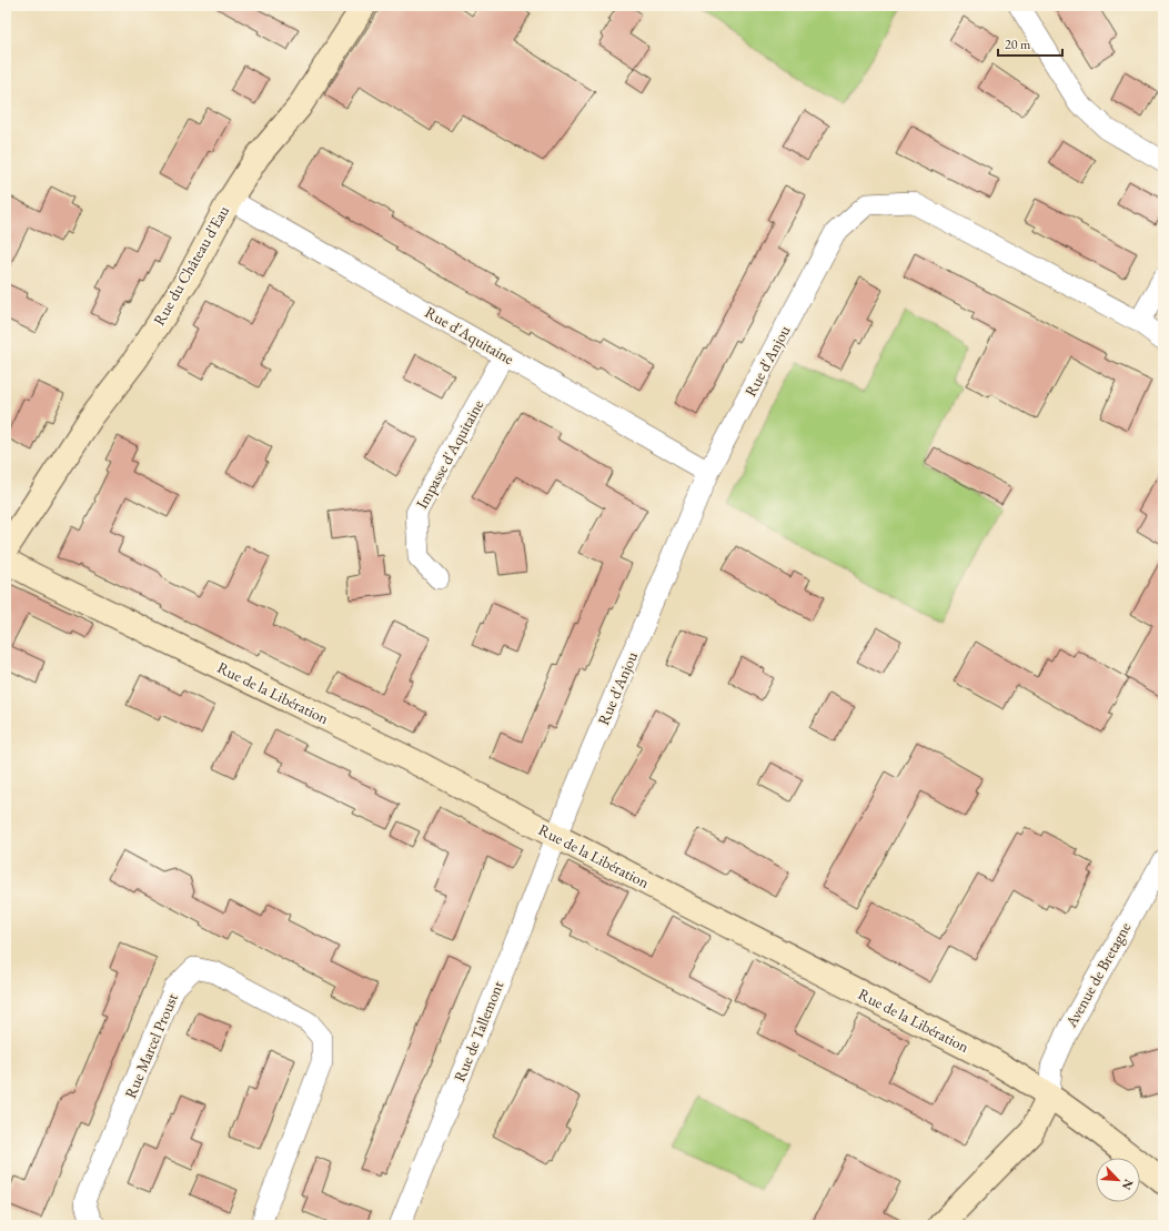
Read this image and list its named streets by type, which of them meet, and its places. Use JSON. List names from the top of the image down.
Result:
{
  "streets": {
    "street": [
      "Rue du Château d'Eau",
      "Rue d'Aquitaine",
      "Rue d'Anjou",
      "Impasse d'Aquitaine",
      "Rue de la Libération",
      "Avenue de Bretagne",
      "Rue de Tallemont",
      "Rue Marcel Proust"
    ]
  },
  "crossings": [
    ["Rue du Château d'Eau", "Rue d'Aquitaine"],
    ["Rue d'Aquitaine", "Rue d'Anjou"],
    ["Rue d'Aquitaine", "Impasse d'Aquitaine"],
    ["Rue d'Anjou", "Rue de la Libération"],
    ["Rue d'Anjou", "Rue de Tallemont"],
    ["Rue de la Libération", "Avenue de Bretagne"],
    ["Rue de la Libération", "Rue de Tallemont"]
  ],
  "scale_bar": "20 m",
  "north": "bottom right"
}
